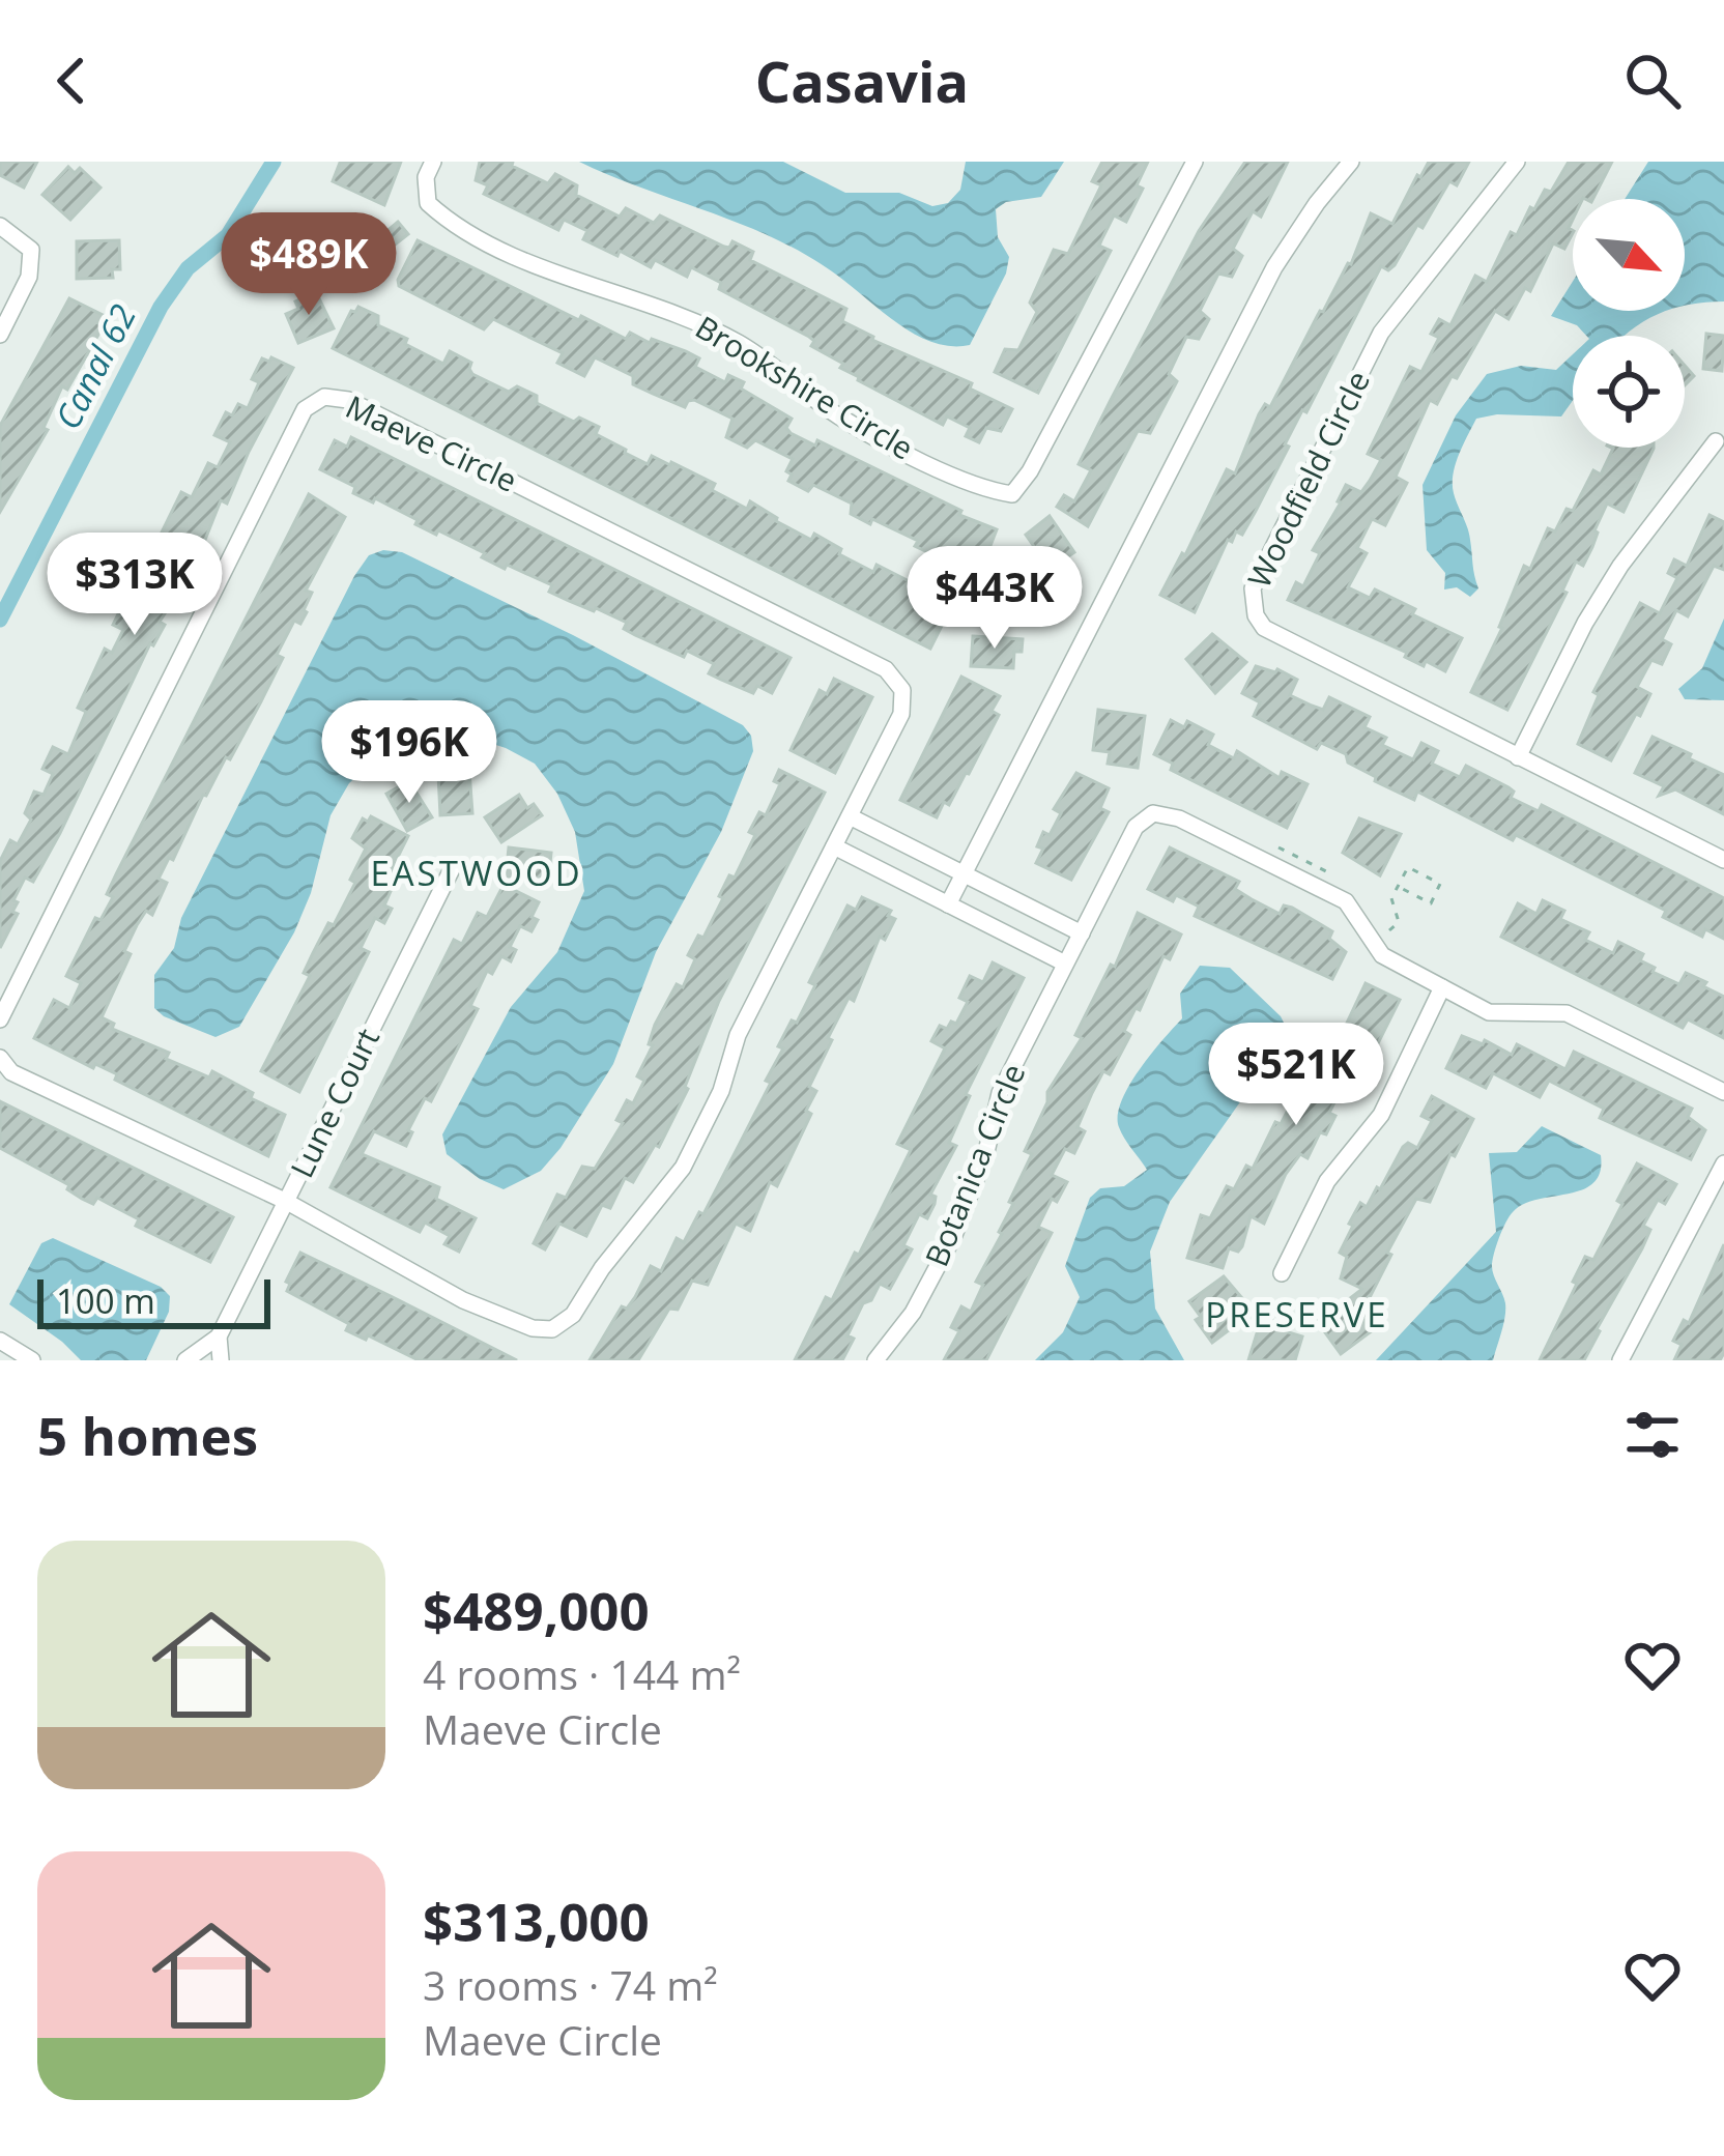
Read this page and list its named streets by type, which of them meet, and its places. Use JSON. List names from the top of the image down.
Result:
{
  "streets": {
    "street": [
      "Brookshire Circle",
      "Maeve Circle",
      "Woodfield Circle",
      "Lune Court",
      "Botanica Circle"
    ]
  },
  "crossings": [
    ["Maeve Circle", "Lune Court"]
  ],
  "districts": ["EASTWOOD", "PRESERVE"],
  "water": ["Canal 62"],
  "scale_bar": "100 m",
  "north": "bottom right",
  "page": {
    "header": "Casavia",
    "price": [
      "$489K",
      "$313K",
      "$443K",
      "$196K",
      "$521K"
    ],
    "scale": "100 m",
    "heading": "5 homes",
    "list": [
      {
        "name": "$489,000",
        "note": "4 rooms · 144 m² · Maeve Circle"
      },
      {
        "name": "$313,000",
        "note": "3 rooms · 74 m² · Maeve Circle"
      }
    ]
  }
}
